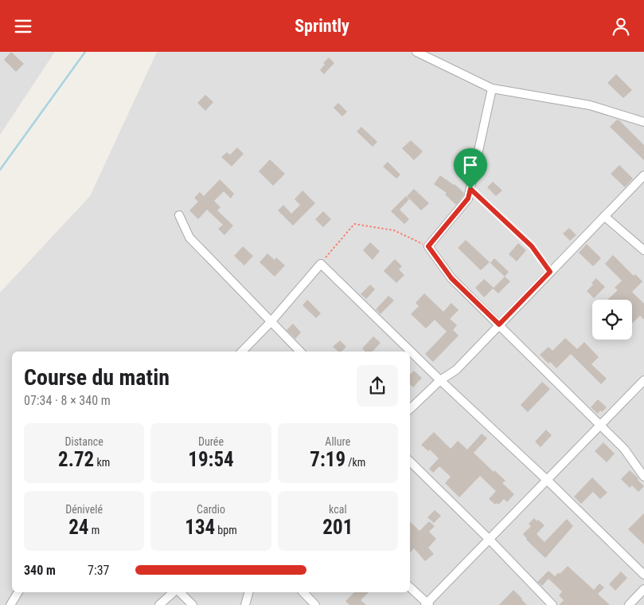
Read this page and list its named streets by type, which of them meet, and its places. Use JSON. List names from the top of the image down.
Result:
{
  "page": {
    "header": "Sprintly",
    "heading": ["Course du matin", "07:34 · 8 × 340 m"],
    "stats": [
      ["Distance", "2.72 km"],
      ["Durée", "19:54"],
      ["Allure", "7:19 /km"],
      ["Dénivelé", "24 m"],
      ["Cardio", "134 bpm"],
      ["kcal", "201"]
    ],
    "list": [
      {
        "name": "340 m",
        "note": "7:37"
      }
    ]
  }
}
